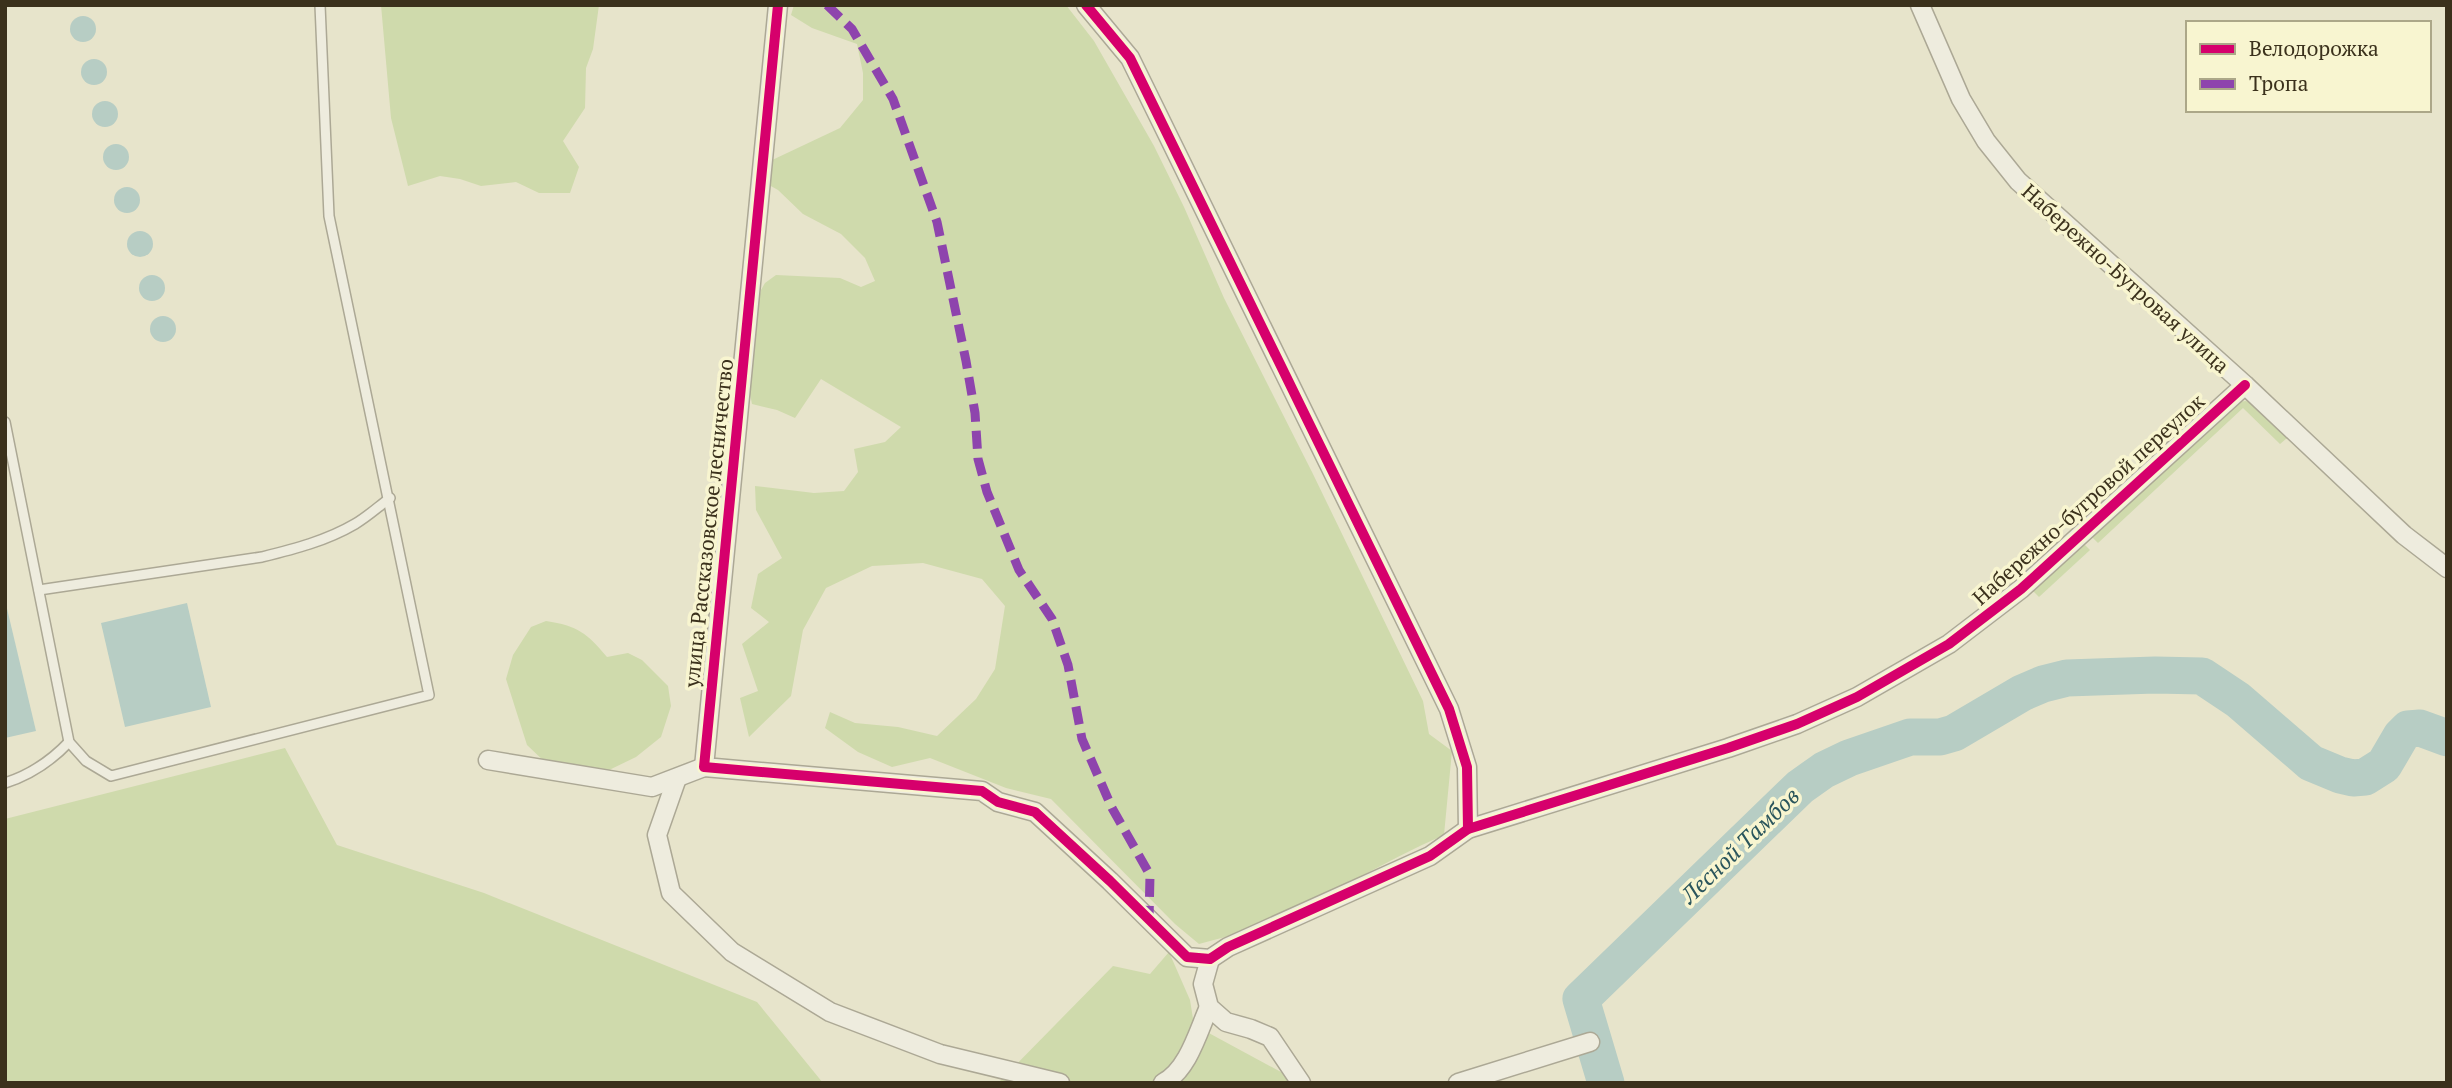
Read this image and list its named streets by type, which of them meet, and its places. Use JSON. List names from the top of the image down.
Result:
{
  "streets": {
    "street": ["Набережно-Бугровая улица", "Набережно-бугровой переулок", "улица Рассказовское лесничество"]
  },
  "crossings": [
    ["Набережно-Бугровая улица", "Набережно-бугровой переулок"]
  ],
  "water": ["Лесной Тамбов"],
  "legend": ["Велодорожка", "Тропа"]
}
